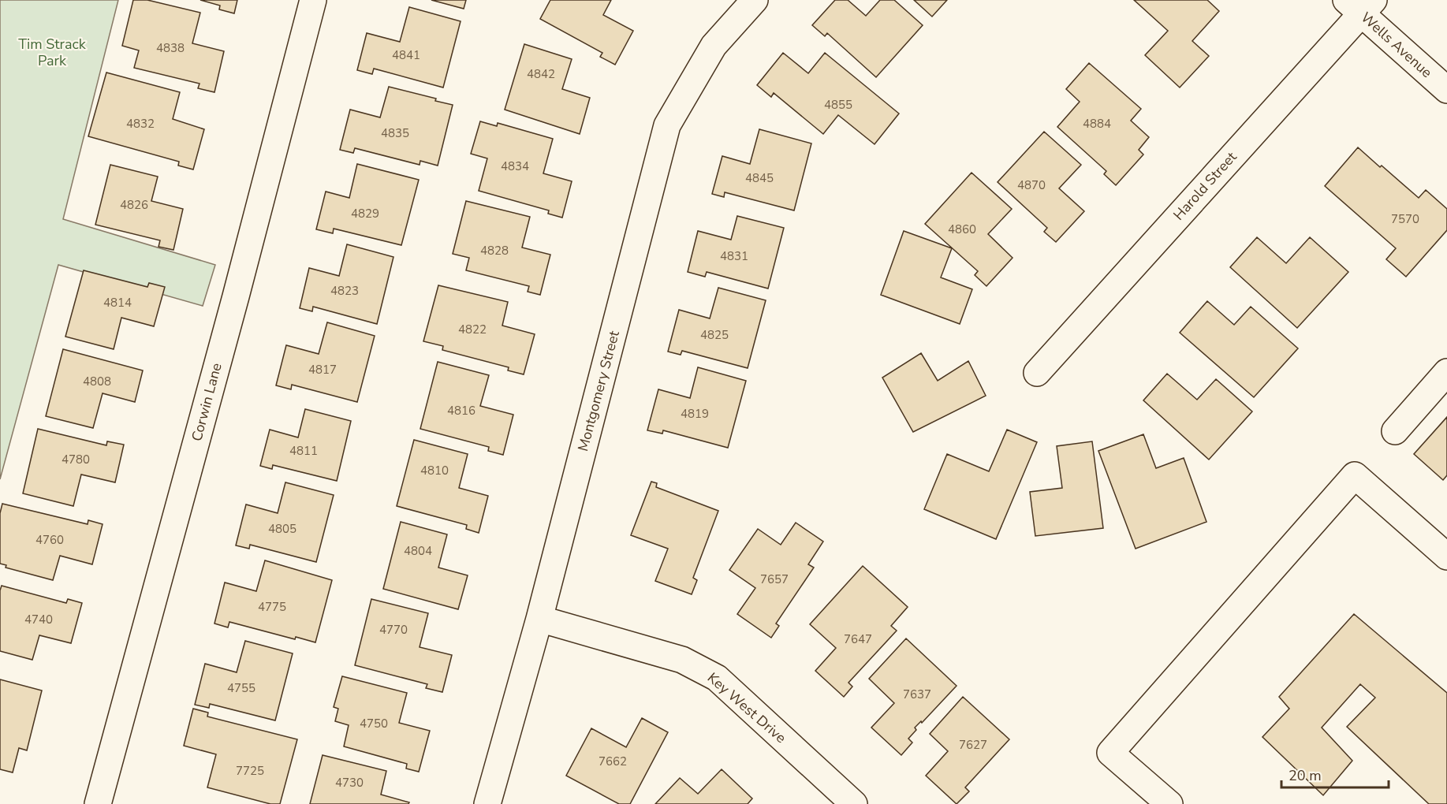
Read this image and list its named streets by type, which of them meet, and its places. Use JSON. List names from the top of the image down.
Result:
{
  "streets": {
    "street": [
      "Wells Avenue",
      "Harold Street",
      "Montgomery Street",
      "Corwin Lane",
      "Key West Drive"
    ]
  },
  "crossings": [
    ["Wells Avenue", "Harold Street"],
    ["Montgomery Street", "Key West Drive"]
  ],
  "parks": ["Tim Strack Park"],
  "house_numbers": [
    "4838",
    "4841",
    "4842",
    "4855",
    "4832",
    "4884",
    "4835",
    "4834",
    "4845",
    "4870",
    "4826",
    "4829",
    "7570",
    "4860",
    "4828",
    "4831",
    "4823",
    "4814",
    "4822",
    "4825",
    "4817",
    "4808",
    "4816",
    "4819",
    "4811",
    "4780",
    "4810",
    "4805",
    "4760",
    "4804",
    "7657",
    "4775",
    "4740",
    "4770",
    "7647",
    "4755",
    "7637",
    "4750",
    "7627",
    "7662",
    "7725",
    "4730"
  ],
  "scale_bar": "20 m"
}
